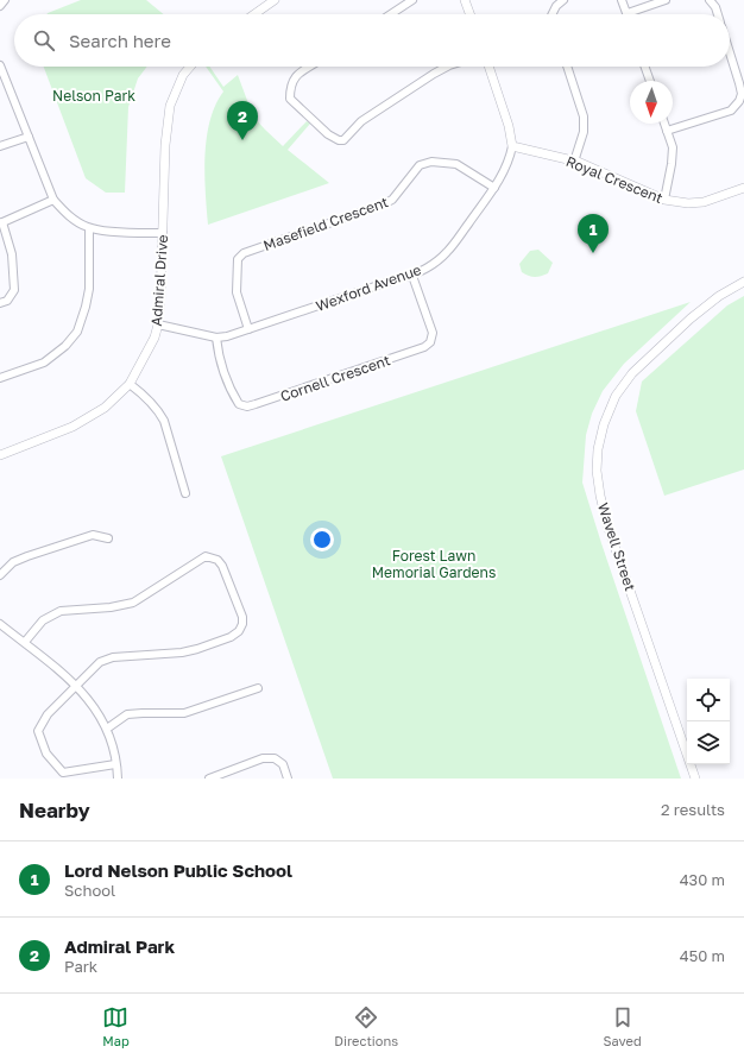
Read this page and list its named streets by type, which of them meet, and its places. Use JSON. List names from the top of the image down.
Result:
{
  "streets": {
    "street": [
      "Royal Crescent",
      "Masefield Crescent",
      "Admiral Drive",
      "Wexford Avenue",
      "Cornell Crescent",
      "Wavell Street"
    ]
  },
  "crossings": [
    ["Royal Crescent", "Wexford Avenue"],
    ["Masefield Crescent", "Wexford Avenue"],
    ["Admiral Drive", "Wexford Avenue"],
    ["Wexford Avenue", "Cornell Crescent"]
  ],
  "parks": ["Nelson Park", "Forest Lawn Memorial Gardens"],
  "north": "bottom",
  "page": {
    "search": "Search here",
    "pins": ["2", "1"],
    "heading": ["Nearby", "2 results"],
    "list": [
      {
        "mark": "1",
        "name": "Lord Nelson Public School",
        "note": "School",
        "value": "430 m"
      },
      {
        "mark": "2",
        "name": "Admiral Park",
        "note": "Park",
        "value": "450 m"
      }
    ],
    "nav": ["Map", "Directions", "Saved"]
  }
}
